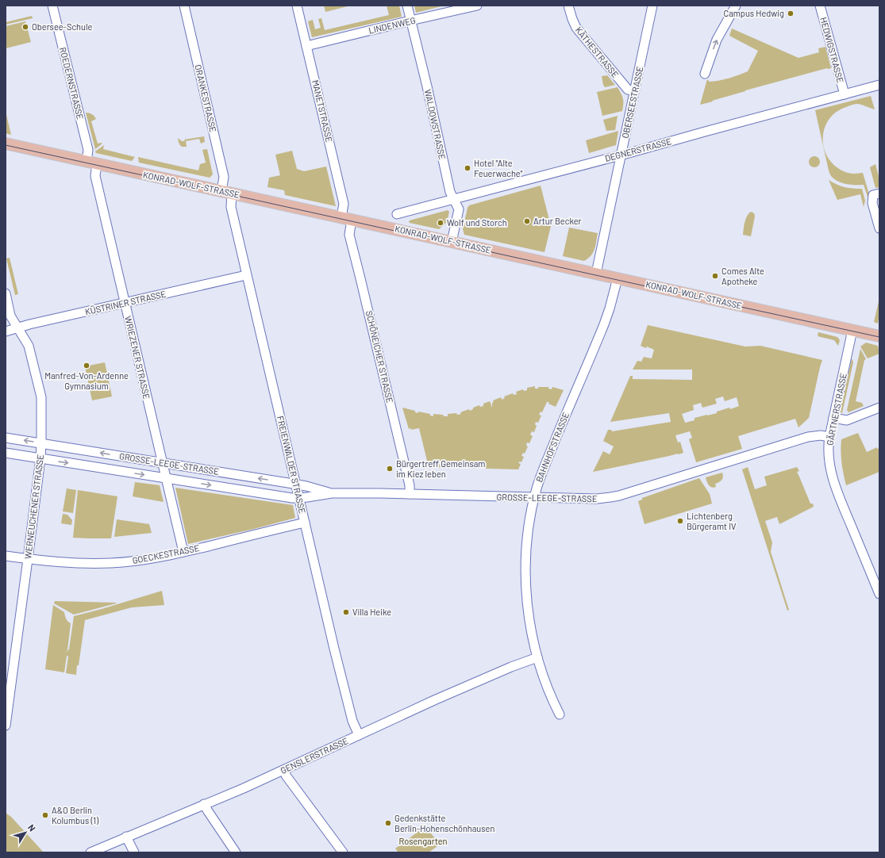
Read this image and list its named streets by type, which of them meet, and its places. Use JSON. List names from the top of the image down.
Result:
{
  "streets": {
    "main road": ["KONRAD-WOLF-STRASSE"],
    "street": [
      "LINDENWEG",
      "HEDWIGSTRASSE",
      "KÄTHESTRASSE",
      "ROEDERNSTRASSE",
      "ORANKESTRASSE",
      "OBERSEESTRASSE",
      "MANETSTRASSE",
      "WALDOWSTRASSE",
      "DEGNERSTRASSE",
      "KÜSTRINER STRASSE",
      "SCHÖNEICHER STRASSE",
      "WRIEZENER STRASSE",
      "GÄRTNERSTRASSE",
      "BAHNHOFSTRASSE",
      "GROSSE-LEEGE-STRASSE",
      "FREIENWALDER STRASSE",
      "WERNEUCHENER STRASSE",
      "GOECKESTRASSE",
      "GENSLERSTRASSE"
    ]
  },
  "crossings": [
    ["LINDENWEG", "MANETSTRASSE"],
    ["LINDENWEG", "WALDOWSTRASSE"],
    ["HEDWIGSTRASSE", "DEGNERSTRASSE"],
    ["KÄTHESTRASSE", "OBERSEESTRASSE"],
    ["ROEDERNSTRASSE", "KONRAD-WOLF-STRASSE"],
    ["ROEDERNSTRASSE", "WRIEZENER STRASSE"],
    ["ORANKESTRASSE", "KONRAD-WOLF-STRASSE"],
    ["ORANKESTRASSE", "FREIENWALDER STRASSE"],
    ["OBERSEESTRASSE", "DEGNERSTRASSE"],
    ["OBERSEESTRASSE", "KONRAD-WOLF-STRASSE"],
    ["MANETSTRASSE", "KONRAD-WOLF-STRASSE"],
    ["MANETSTRASSE", "SCHÖNEICHER STRASSE"],
    ["WALDOWSTRASSE", "DEGNERSTRASSE"],
    ["WALDOWSTRASSE", "KONRAD-WOLF-STRASSE"],
    ["KONRAD-WOLF-STRASSE", "SCHÖNEICHER STRASSE"],
    ["KONRAD-WOLF-STRASSE", "WRIEZENER STRASSE"],
    ["KONRAD-WOLF-STRASSE", "GÄRTNERSTRASSE"],
    ["KONRAD-WOLF-STRASSE", "BAHNHOFSTRASSE"],
    ["KONRAD-WOLF-STRASSE", "FREIENWALDER STRASSE"],
    ["KÜSTRINER STRASSE", "WRIEZENER STRASSE"],
    ["KÜSTRINER STRASSE", "FREIENWALDER STRASSE"],
    ["KÜSTRINER STRASSE", "WERNEUCHENER STRASSE"],
    ["SCHÖNEICHER STRASSE", "GROSSE-LEEGE-STRASSE"],
    ["WRIEZENER STRASSE", "GROSSE-LEEGE-STRASSE"],
    ["WRIEZENER STRASSE", "GOECKESTRASSE"],
    ["GÄRTNERSTRASSE", "GROSSE-LEEGE-STRASSE"],
    ["BAHNHOFSTRASSE", "GROSSE-LEEGE-STRASSE"],
    ["BAHNHOFSTRASSE", "GENSLERSTRASSE"],
    ["GROSSE-LEEGE-STRASSE", "FREIENWALDER STRASSE"],
    ["GROSSE-LEEGE-STRASSE", "WERNEUCHENER STRASSE"],
    ["FREIENWALDER STRASSE", "GOECKESTRASSE"],
    ["FREIENWALDER STRASSE", "GENSLERSTRASSE"],
    ["WERNEUCHENER STRASSE", "GOECKESTRASSE"]
  ],
  "parks": ["Rosengarten"],
  "places": [
    "Campus Hedwig",
    "Obersee-Schule",
    "Hotel \"Alte Feuerwache\"",
    "Artur Becker",
    "Wolf und Storch",
    "Comes Alte Apotheke",
    "Manfred-Von-Ardenne Gymnasium",
    "Bürgertreff Gemeinsam im Kiez leben",
    "Lichtenberg Bürgeramt IV",
    "Villa Heike",
    "A&O Berlin Kolumbus (1)",
    "Gedenkstätte Berlin-Hohenschönhausen"
  ],
  "north": "top right"
}
